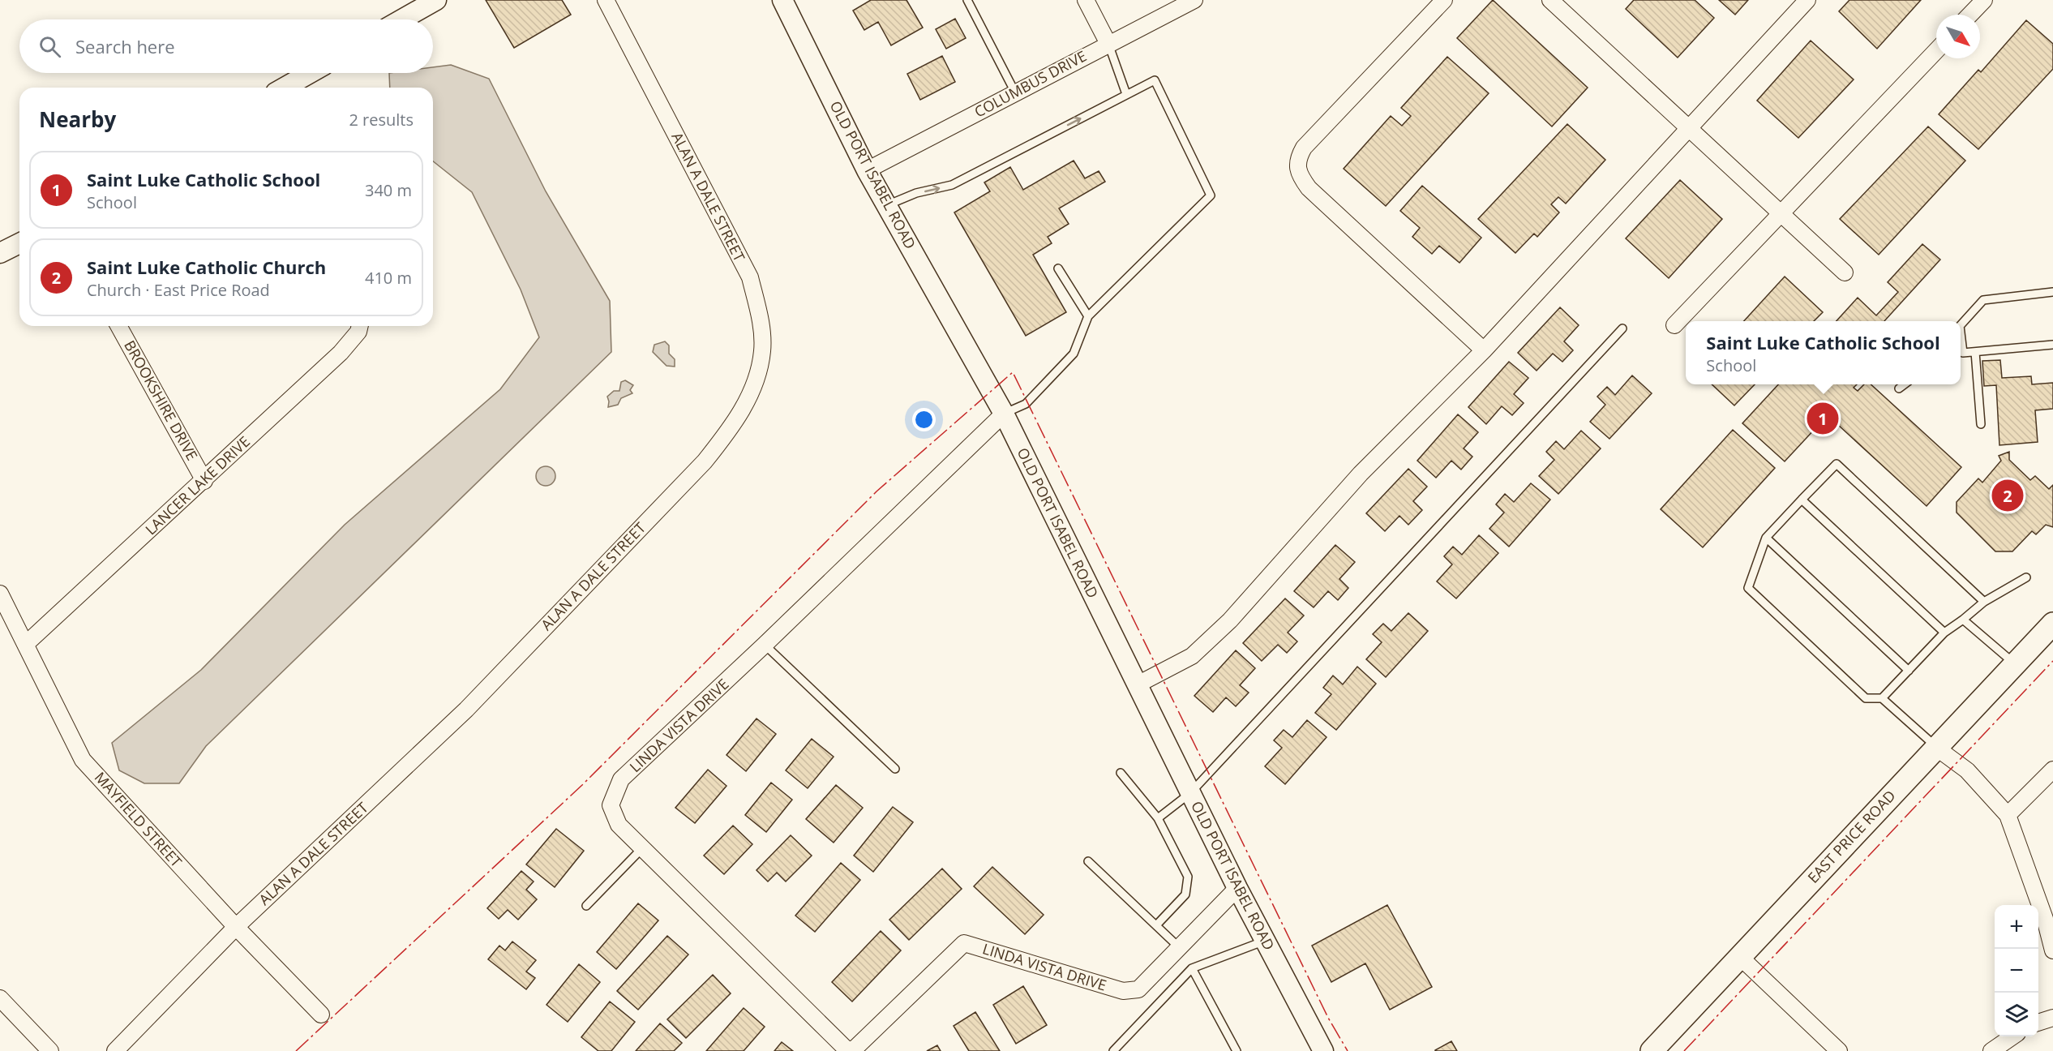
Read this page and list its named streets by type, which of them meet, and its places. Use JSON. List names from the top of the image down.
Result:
{
  "streets": {
    "main road": ["EAST PRICE ROAD"],
    "street": [
      "COLUMBUS DRIVE",
      "OLD PORT ISABEL ROAD",
      "ALAN A DALE STREET",
      "BROOKSHIRE DRIVE",
      "LANCER LAKE DRIVE",
      "LINDA VISTA DRIVE",
      "MAYFIELD STREET"
    ]
  },
  "crossings": [
    ["COLUMBUS DRIVE", "OLD PORT ISABEL ROAD"],
    ["OLD PORT ISABEL ROAD", "LINDA VISTA DRIVE"],
    ["ALAN A DALE STREET", "MAYFIELD STREET"],
    ["BROOKSHIRE DRIVE", "LANCER LAKE DRIVE"],
    ["LANCER LAKE DRIVE", "MAYFIELD STREET"]
  ],
  "north": "bottom right",
  "page": {
    "search": "Search here",
    "heading": ["Nearby", "2 results"],
    "list": [
      {
        "mark": "1",
        "name": "Saint Luke Catholic School",
        "note": "School",
        "value": "340 m"
      },
      {
        "mark": "2",
        "name": "Saint Luke Catholic Church",
        "note": "Church · East Price Road",
        "value": "410 m"
      }
    ],
    "popup": ["Saint Luke Catholic School", "School"],
    "pins": ["1", "2"],
    "map_buttons": ["+", "−"]
  }
}
